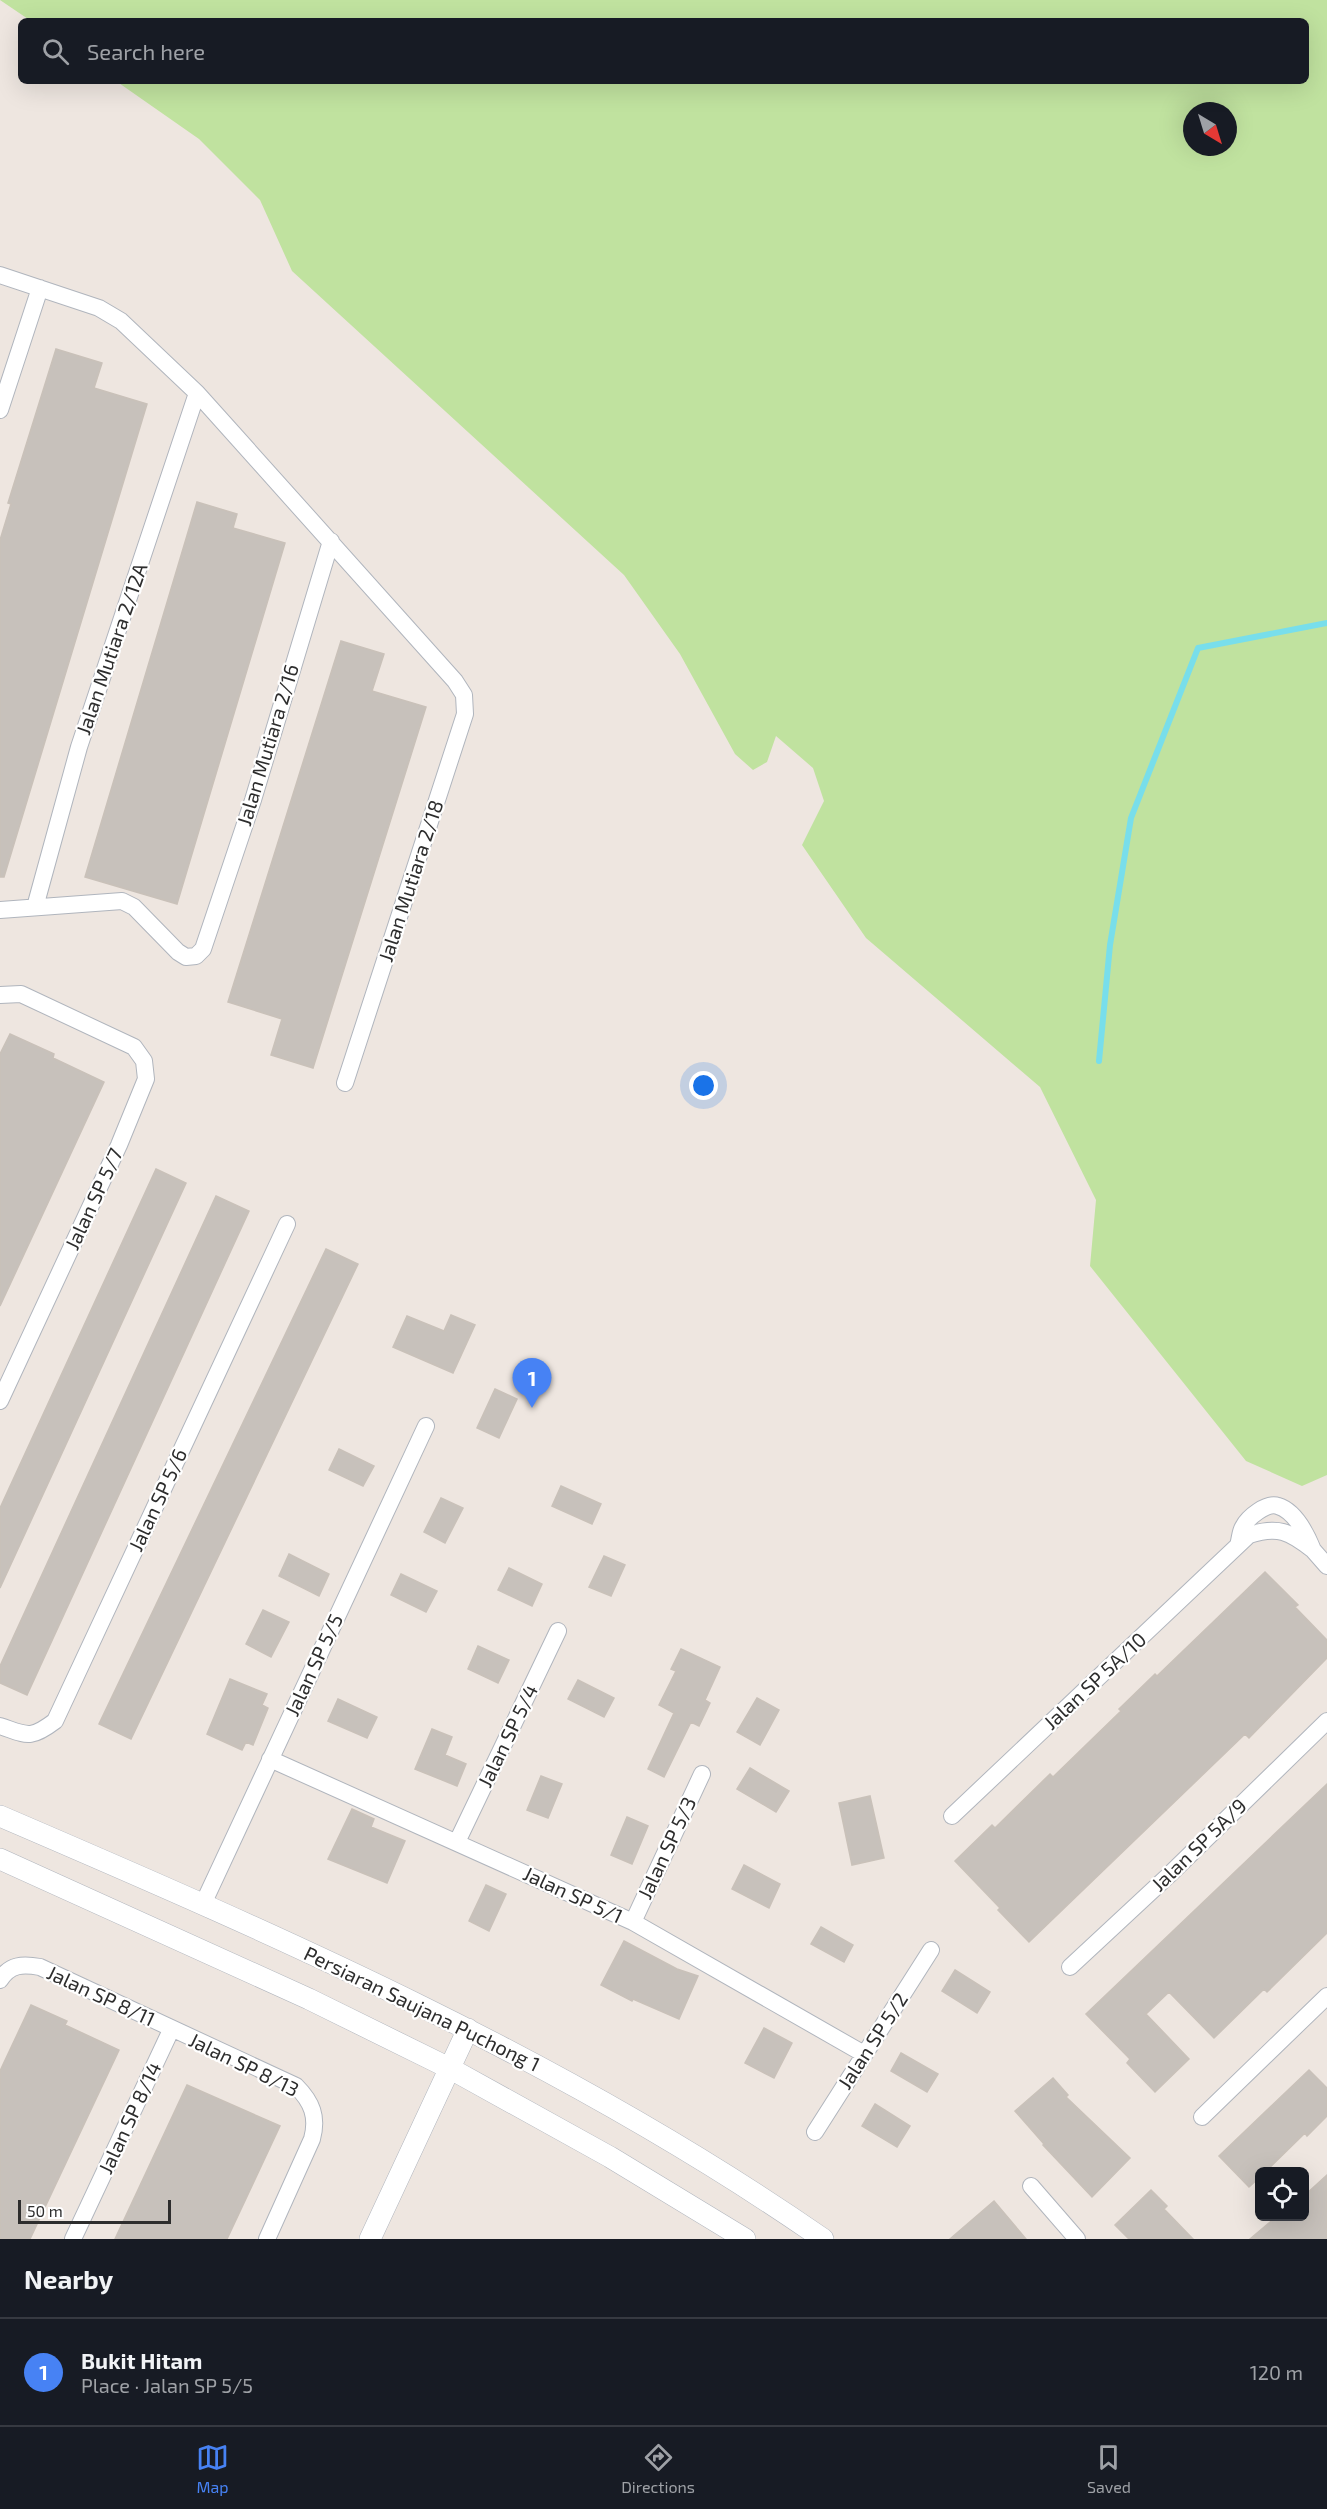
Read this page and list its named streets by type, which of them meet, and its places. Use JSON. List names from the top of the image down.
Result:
{
  "streets": {
    "street": [
      "Jalan Mutiara 2/12A",
      "Jalan Mutiara 2/16",
      "Jalan Mutiara 2/18",
      "Jalan SP 5/7",
      "Jalan SP 5/6",
      "Jalan SP 5/5",
      "Jalan SP 5A/10",
      "Jalan SP 5/4",
      "Jalan SP 5A/9",
      "Jalan SP 5/3",
      "Jalan SP 5/1",
      "Jalan SP 8/11",
      "Persiaran Saujana Puchong 1",
      "Jalan SP 5/2",
      "Jalan SP 8/13",
      "Jalan SP 8/14"
    ]
  },
  "crossings": [
    ["Jalan Mutiara 2/12A", "Jalan Mutiara 2/16"],
    ["Jalan Mutiara 2/12A", "Jalan Mutiara 2/18"],
    ["Jalan Mutiara 2/16", "Jalan Mutiara 2/18"],
    ["Jalan SP 5/5", "Jalan SP 5/1"],
    ["Jalan SP 5/5", "Persiaran Saujana Puchong 1"],
    ["Jalan SP 5/4", "Jalan SP 5/1"],
    ["Jalan SP 5/3", "Jalan SP 5/1"],
    ["Jalan SP 5/1", "Jalan SP 5/2"],
    ["Jalan SP 8/11", "Jalan SP 8/13"],
    ["Jalan SP 8/11", "Jalan SP 8/14"],
    ["Jalan SP 8/13", "Jalan SP 8/14"]
  ],
  "scale_bar": "50 m",
  "north": "bottom right",
  "page": {
    "search": "Search here",
    "pins": "1",
    "scale": "50 m",
    "heading": "Nearby",
    "list": [
      {
        "mark": "1",
        "name": "Bukit Hitam",
        "note": "Place · Jalan SP 5/5",
        "value": "120 m"
      }
    ],
    "nav": ["Map", "Directions", "Saved"]
  }
}
